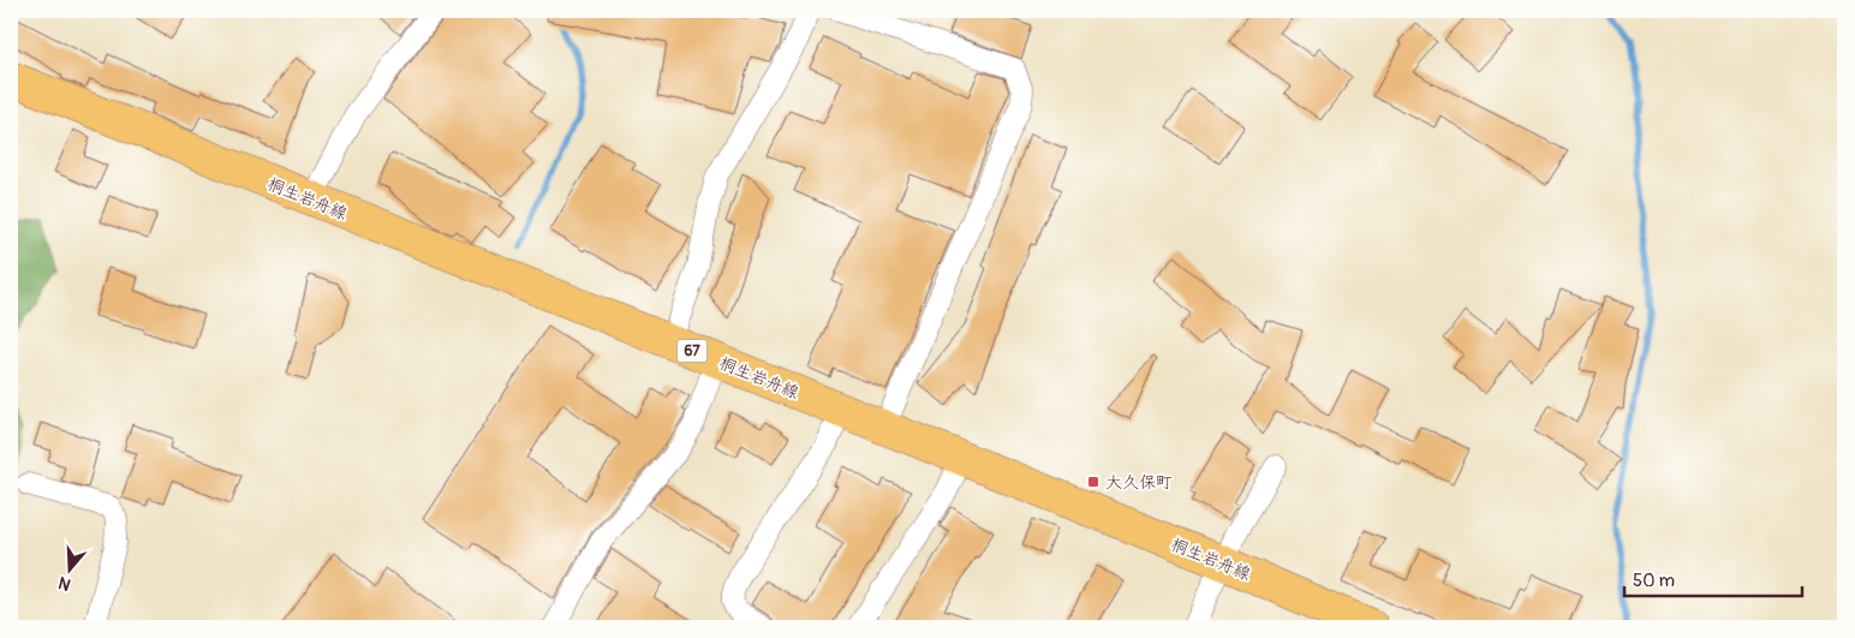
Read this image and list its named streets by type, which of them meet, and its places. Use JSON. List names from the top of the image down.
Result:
{
  "streets": {
    "main road": ["桐生岩舟線", "67"]
  },
  "places": {
    "transit": ["大久保町"]
  },
  "scale_bar": "50 m",
  "north": "bottom"
}
